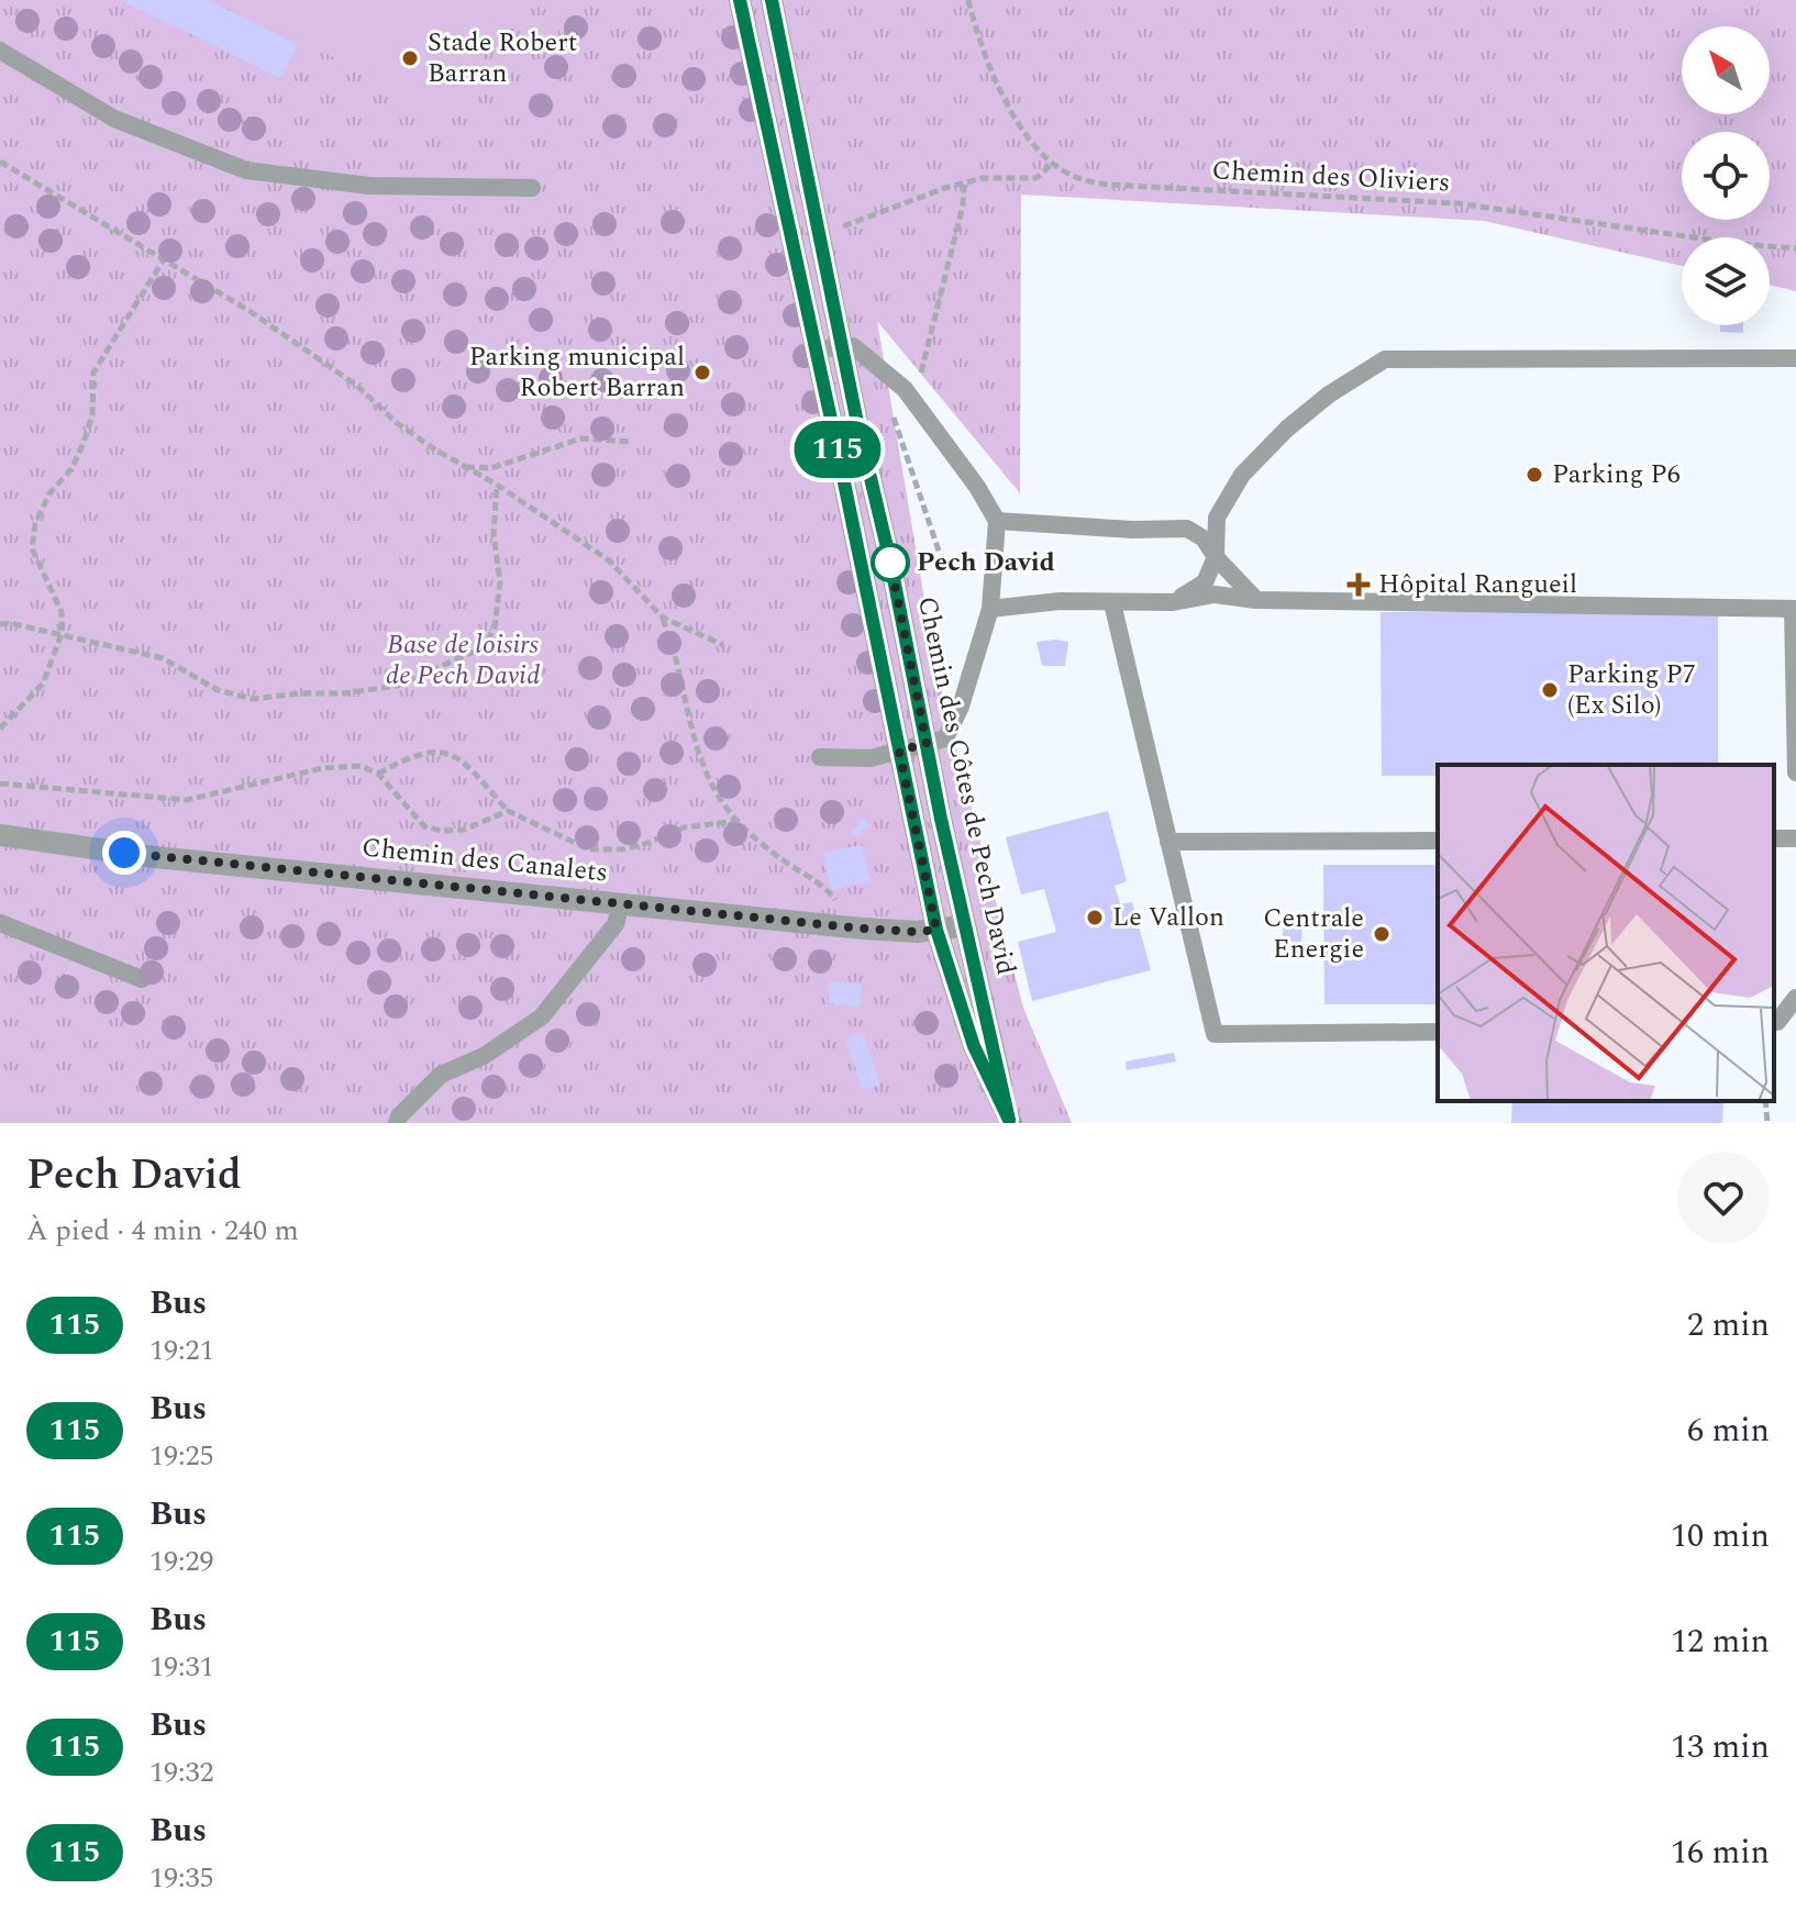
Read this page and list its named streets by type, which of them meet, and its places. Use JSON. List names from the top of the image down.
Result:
{
  "streets": {
    "street": ["Chemin des Côtes de Pech David", "Chemin des Canalets"],
    "path": ["Chemin des Oliviers"]
  },
  "crossings": [
    ["Chemin des Côtes de Pech David", "Chemin des Canalets"]
  ],
  "parks": ["Base de loisirs de Pech David"],
  "places": {
    "other": [
      "Stade Robert Barran",
      "Parking municipal Robert Barran",
      "Parking P6",
      "Pech David",
      "Parking P7 (Ex Silo)",
      "Le Vallon",
      "Centrale Energie"
    ],
    "health": ["Hôpital Rangueil"]
  },
  "lines": ["bus line 115"],
  "north": "top left",
  "page": {
    "on_map": "115",
    "heading": ["Pech David", "À pied · 4 min · 240 m"],
    "list": [
      {
        "mark": "115",
        "name": "Bus",
        "note": "19:21",
        "value": "2 min"
      },
      {
        "mark": "115",
        "name": "Bus",
        "note": "19:25",
        "value": "6 min"
      },
      {
        "mark": "115",
        "name": "Bus",
        "note": "19:29",
        "value": "10 min"
      },
      {
        "mark": "115",
        "name": "Bus",
        "note": "19:31",
        "value": "12 min"
      },
      {
        "mark": "115",
        "name": "Bus",
        "note": "19:32",
        "value": "13 min"
      },
      {
        "mark": "115",
        "name": "Bus",
        "note": "19:35",
        "value": "16 min"
      }
    ]
  }
}
